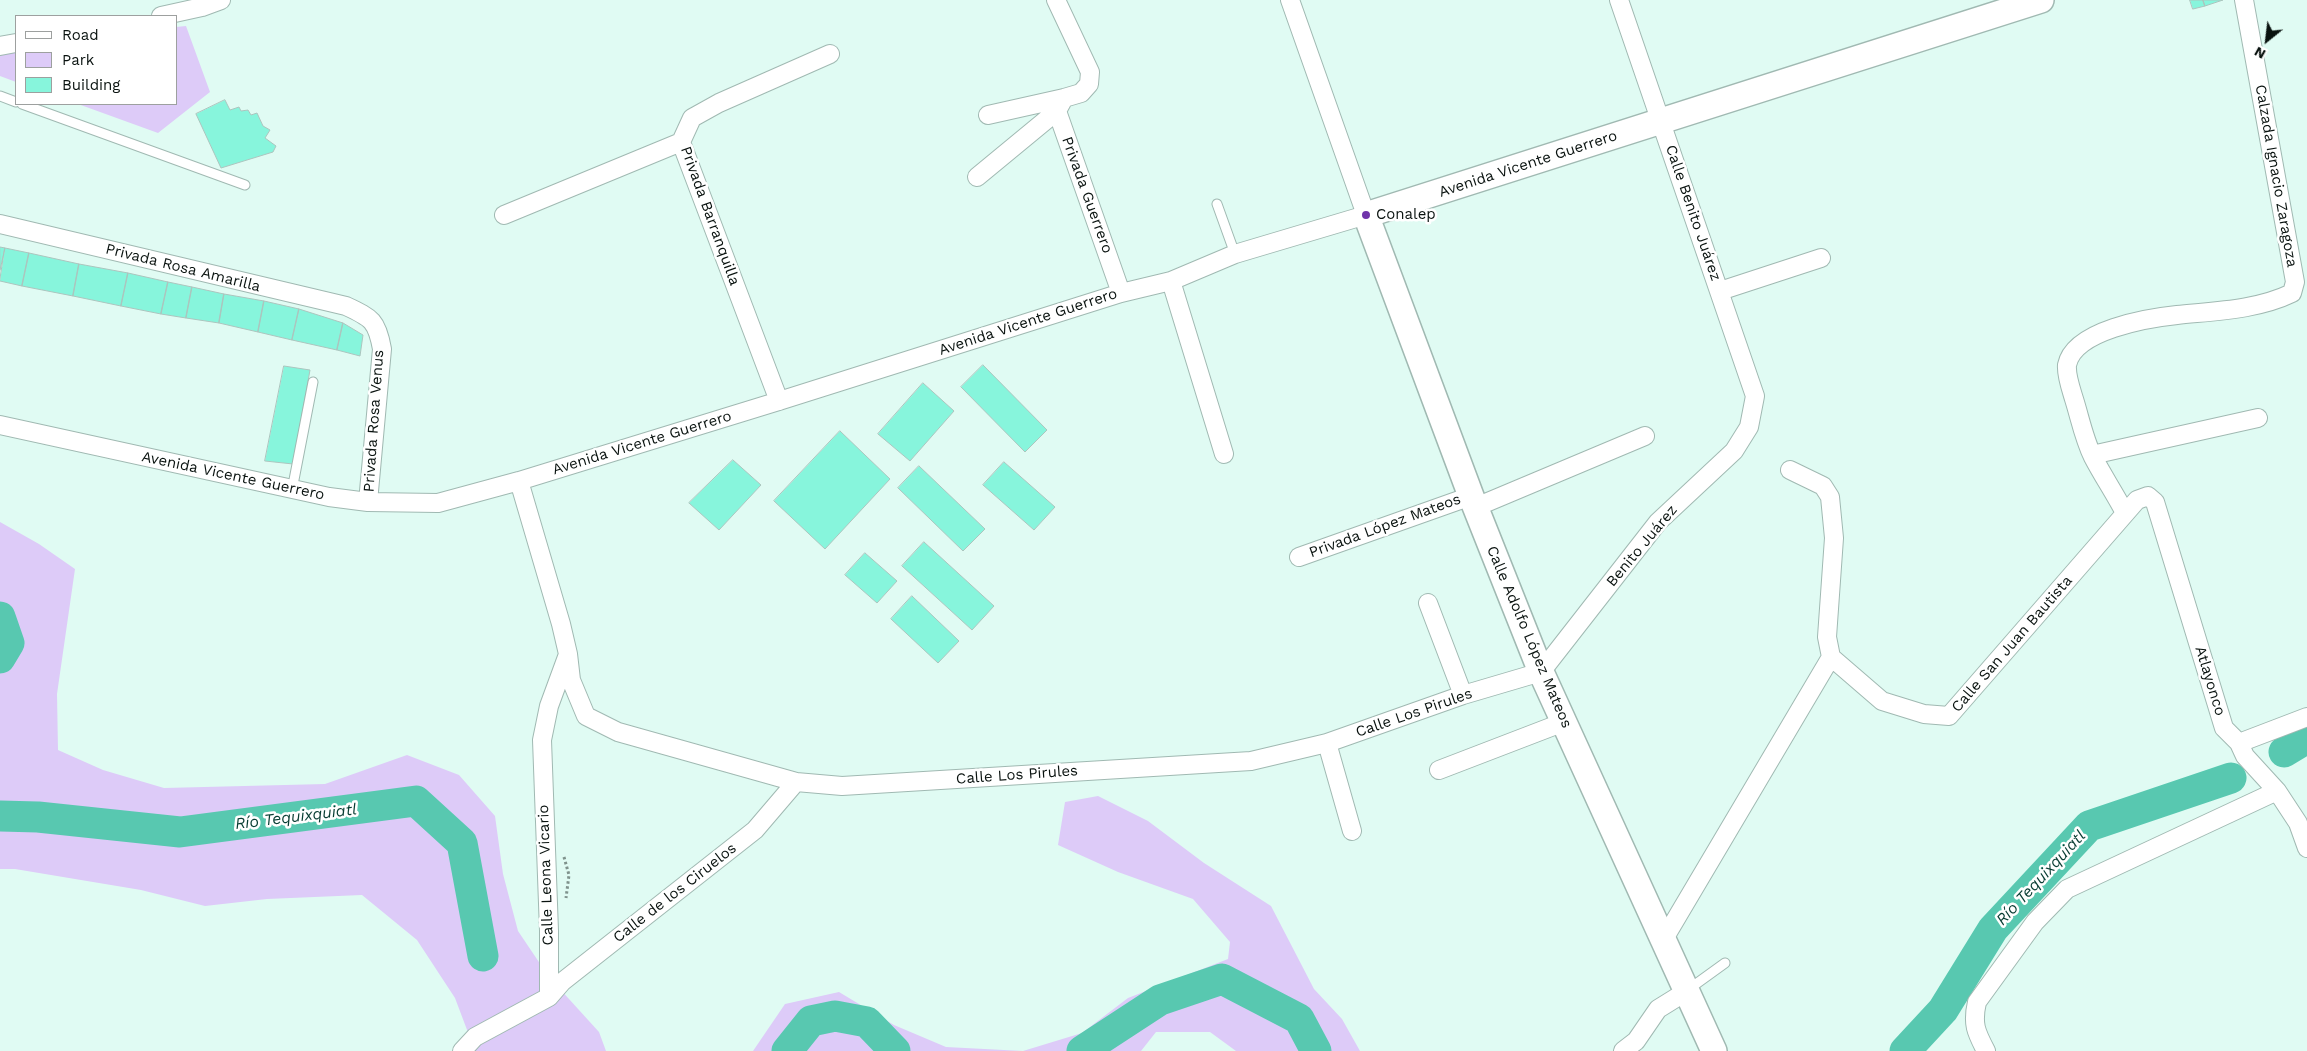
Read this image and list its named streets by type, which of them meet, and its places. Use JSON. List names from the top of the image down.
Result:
{
  "streets": {
    "main road": ["Avenida Vicente Guerrero", "Calle Adolfo López Mateos"],
    "street": [
      "Calzada Ignacio Zaragoza",
      "Privada Guerrero",
      "Calle Benito Juárez",
      "Privada Barranquilla",
      "Privada Rosa Amarilla",
      "Privada Rosa Venus",
      "Privada López Mateos",
      "Benito Juárez",
      "Calle San Juan Bautista",
      "Atlayonco",
      "Calle Los Pirules",
      "Calle Leona Vicario",
      "Calle de los Ciruelos"
    ]
  },
  "crossings": [
    ["Avenida Vicente Guerrero", "Privada Guerrero"],
    ["Avenida Vicente Guerrero", "Calle Benito Juárez"],
    ["Avenida Vicente Guerrero", "Privada Barranquilla"],
    ["Avenida Vicente Guerrero", "Privada Rosa Venus"],
    ["Avenida Vicente Guerrero", "Calle Adolfo López Mateos"],
    ["Avenida Vicente Guerrero", "Calle Los Pirules"],
    ["Calle Benito Juárez", "Benito Juárez"],
    ["Privada Rosa Amarilla", "Privada Rosa Venus"],
    ["Privada López Mateos", "Calle Adolfo López Mateos"],
    ["Benito Juárez", "Calle Adolfo López Mateos"],
    ["Benito Juárez", "Calle Los Pirules"],
    ["Calle Adolfo López Mateos", "Calle Los Pirules"],
    ["Calle San Juan Bautista", "Atlayonco"],
    ["Calle Los Pirules", "Calle Leona Vicario"],
    ["Calle Los Pirules", "Calle de los Ciruelos"],
    ["Calle Leona Vicario", "Calle de los Ciruelos"]
  ],
  "water": ["Río Tequixquiatl"],
  "places": ["Conalep"],
  "legend": ["Road", "Park", "Building"],
  "north": "bottom left"
}
